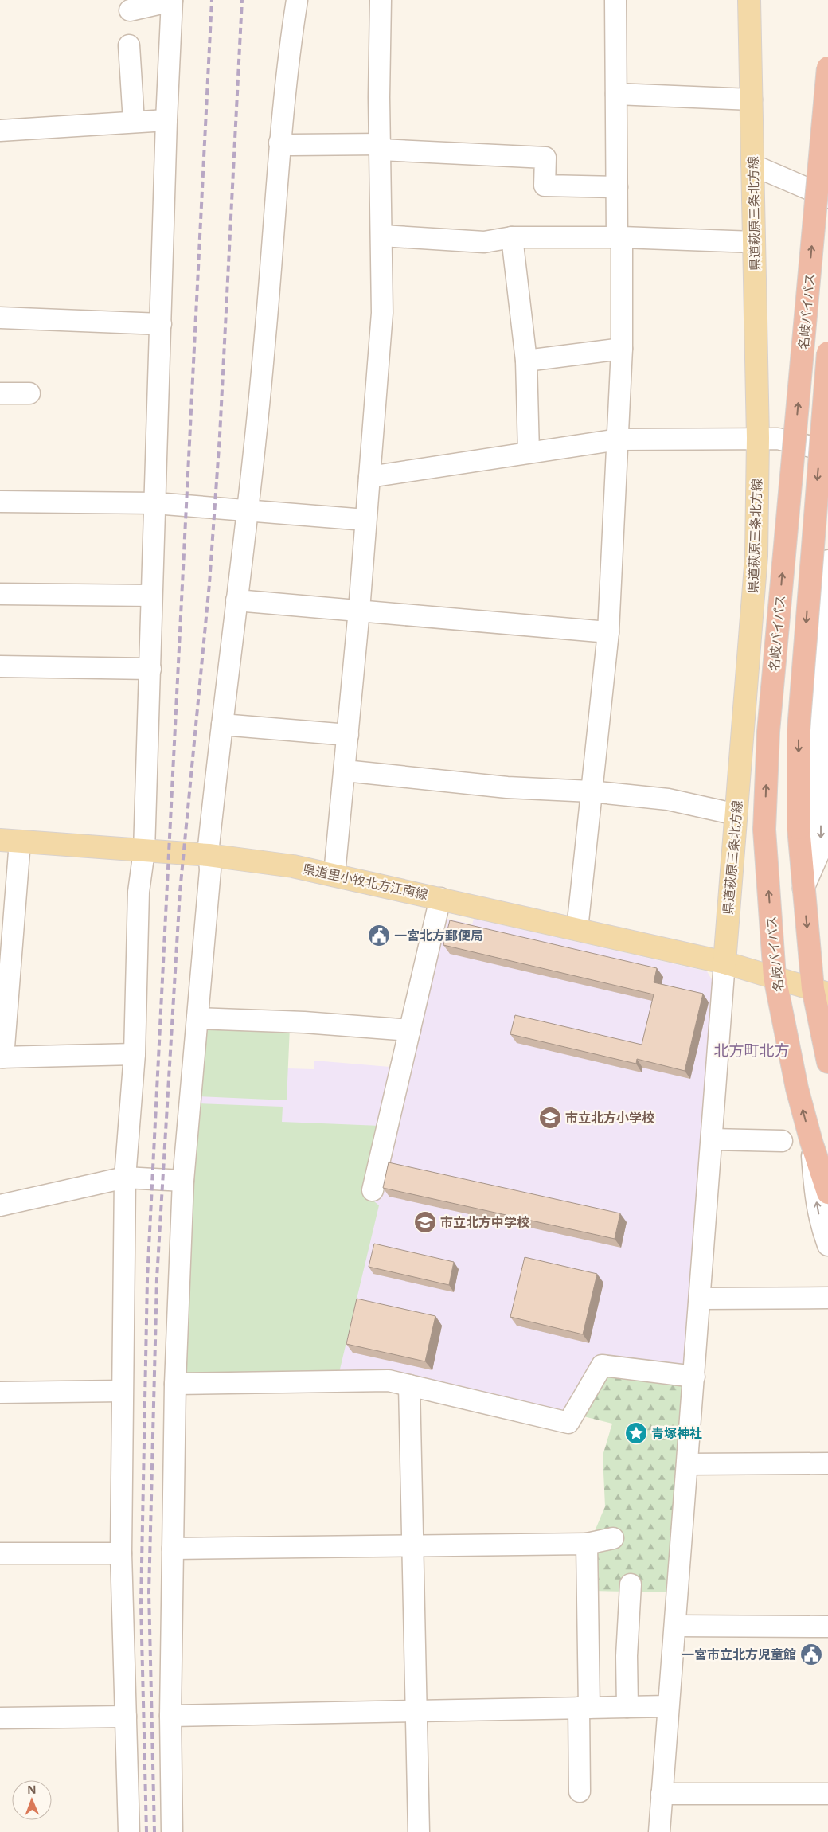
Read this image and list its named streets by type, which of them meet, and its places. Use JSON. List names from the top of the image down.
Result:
{
  "streets": {
    "highway": ["名岐バイパス"],
    "main road": ["県道萩原三条北方線", "県道里小牧北方江南線"]
  },
  "crossings": [
    ["県道萩原三条北方線", "県道里小牧北方江南線"]
  ],
  "districts": ["北方町北方"],
  "places": {
    "public building": ["一宮北方郵便局", "一宮市立北方児童館"],
    "school or university": ["市立北方小学校", "市立北方中学校"],
    "place": ["青塚神社"]
  },
  "north": "top"
}
